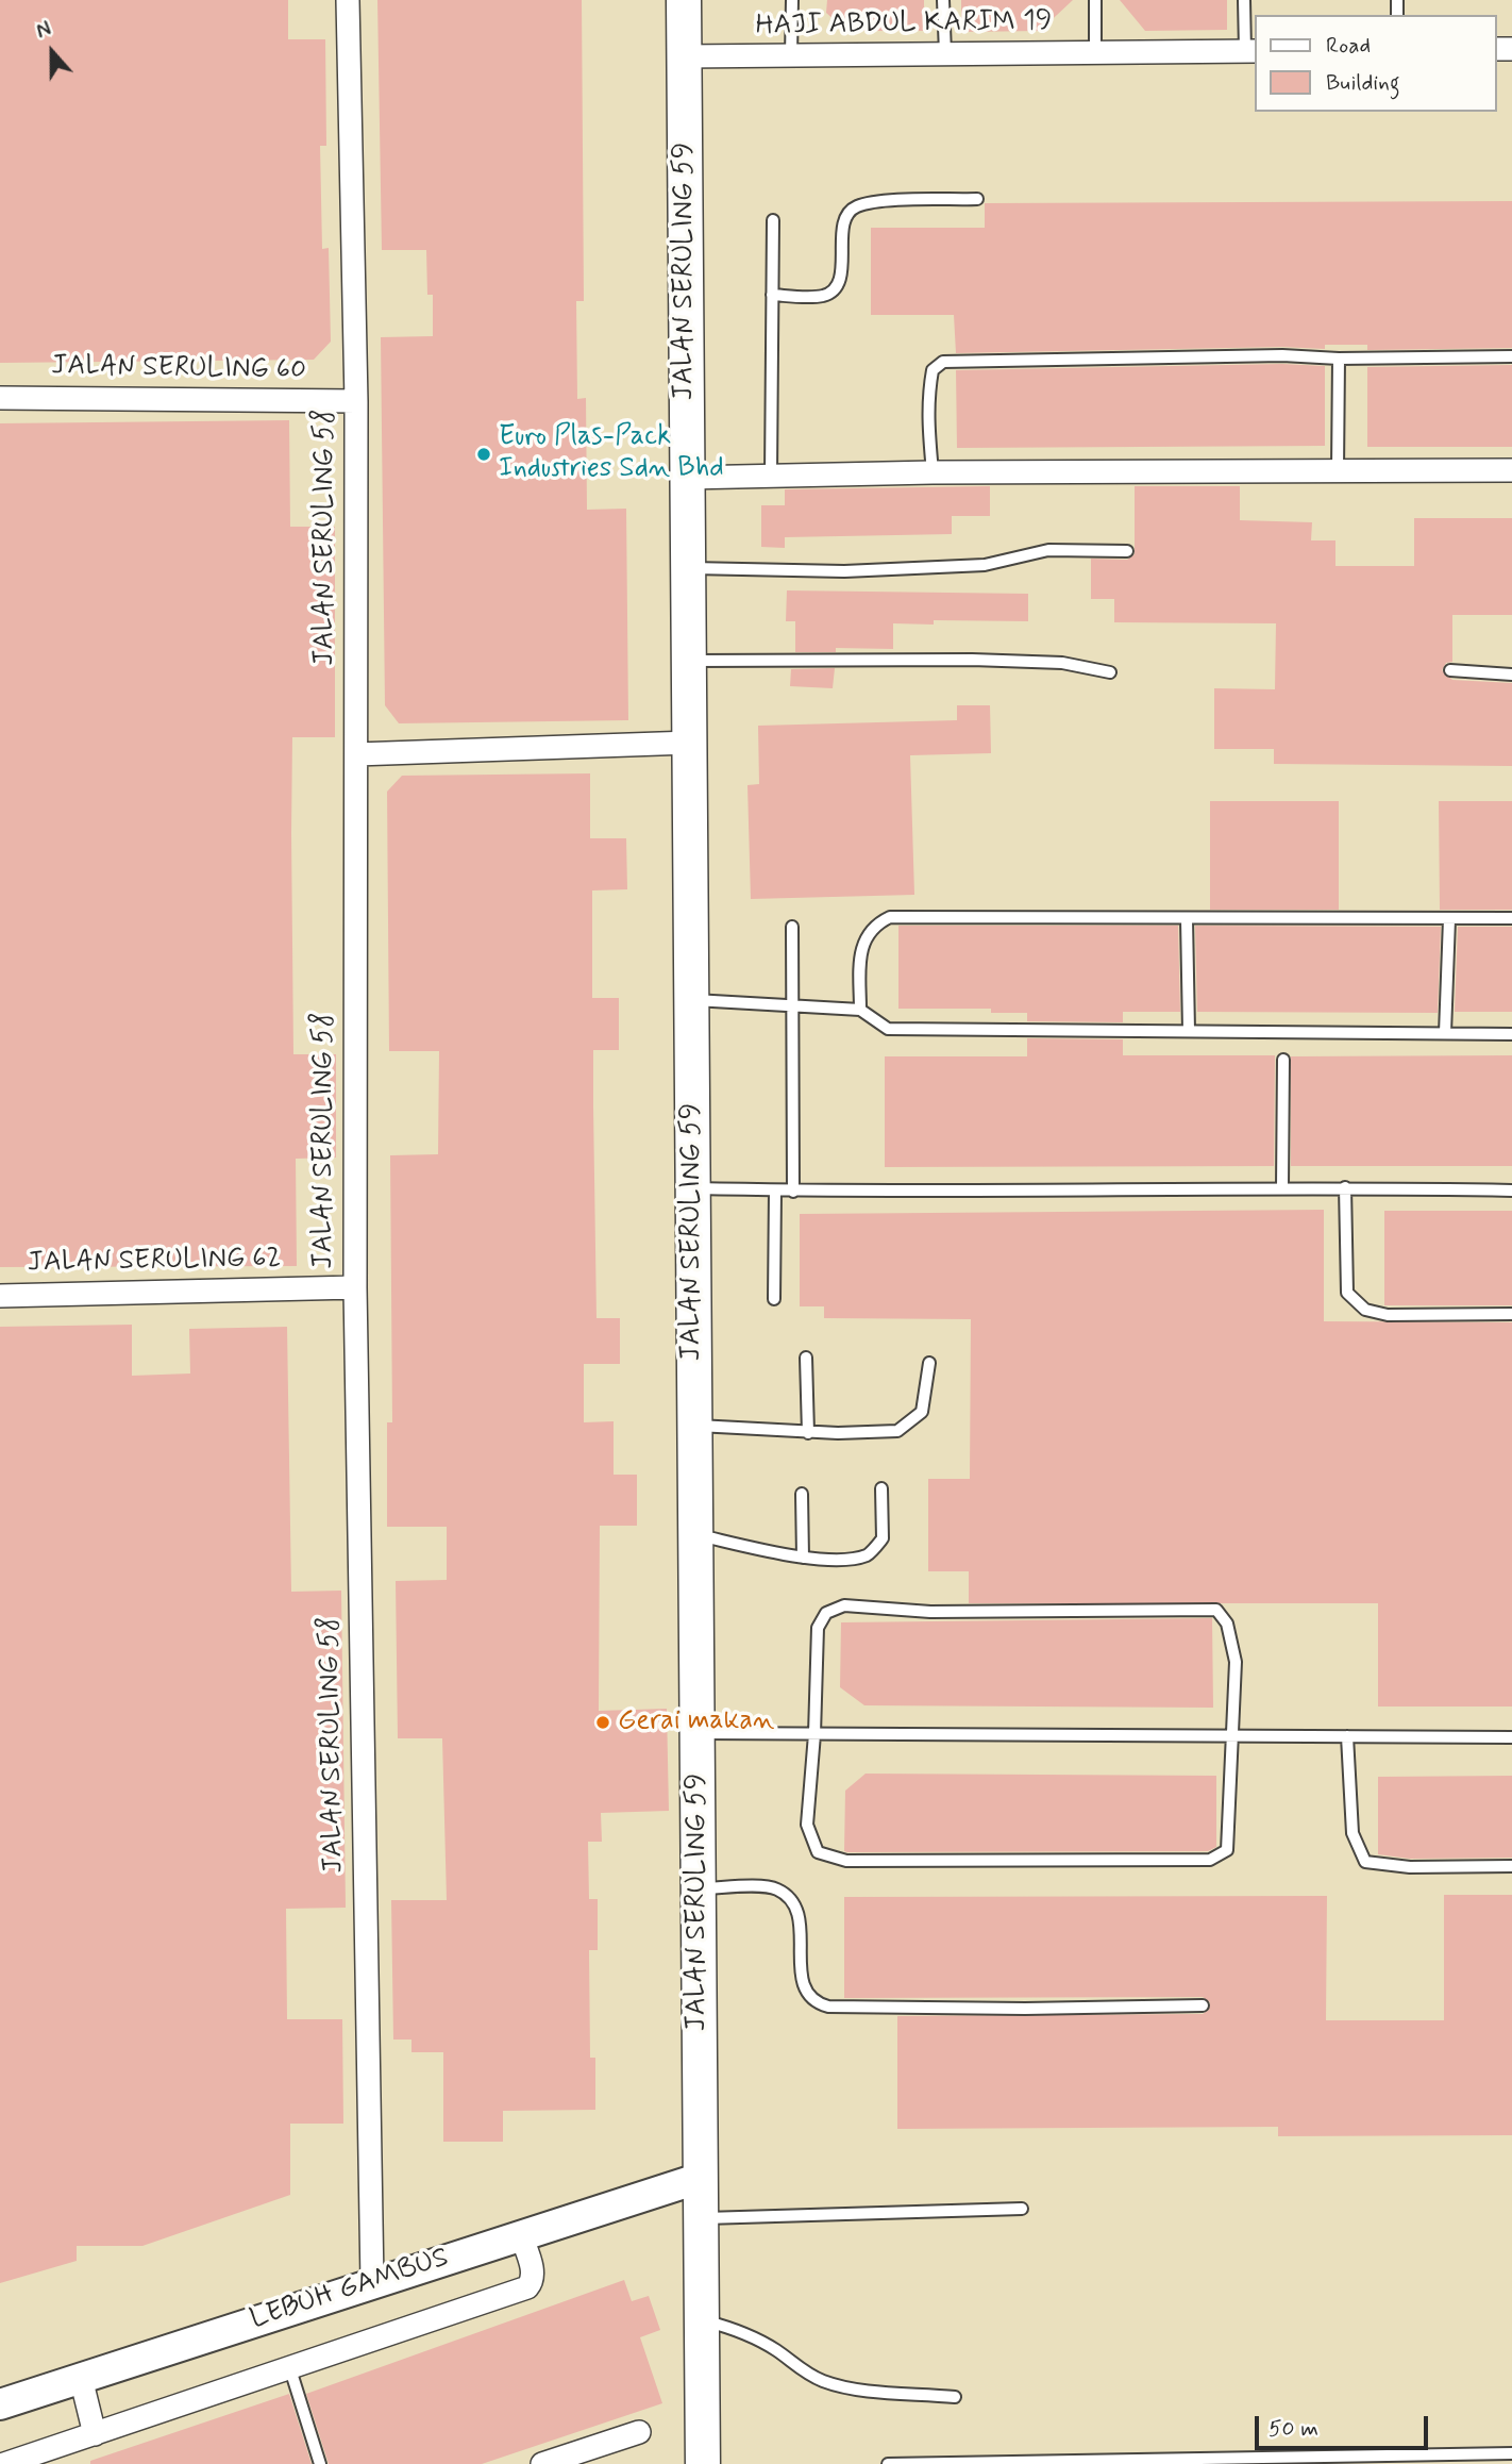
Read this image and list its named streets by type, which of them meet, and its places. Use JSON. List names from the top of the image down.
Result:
{
  "streets": {
    "main road": ["JALAN SERULING 59"],
    "street": [
      "HAJI ABDUL KARIM 19",
      "JALAN SERULING 60",
      "JALAN SERULING 58",
      "JALAN SERULING 62",
      "LEBUH GAMBUS"
    ]
  },
  "crossings": [
    ["HAJI ABDUL KARIM 19", "JALAN SERULING 59"],
    ["JALAN SERULING 59", "LEBUH GAMBUS"],
    ["JALAN SERULING 60", "JALAN SERULING 58"],
    ["JALAN SERULING 58", "JALAN SERULING 62"],
    ["JALAN SERULING 58", "LEBUH GAMBUS"]
  ],
  "places": ["Euro Plas-Pack Industries Sdn Bhd", "Gerai makan"],
  "legend": ["Road", "Building"],
  "scale_bar": "50 m",
  "north": "top"
}
